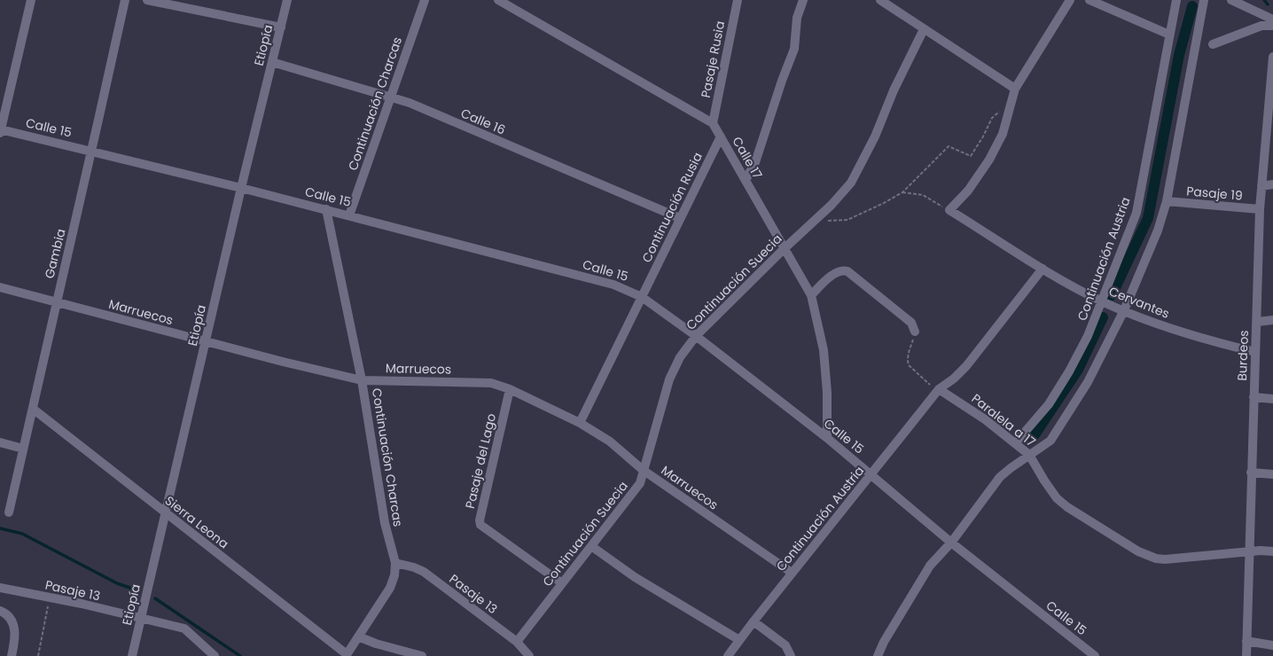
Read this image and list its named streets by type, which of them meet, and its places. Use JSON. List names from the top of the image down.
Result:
{
  "streets": {
    "street": [
      "Etiopía",
      "Pasaje Rusia",
      "Continuación Charcas",
      "Calle 16",
      "Calle 15",
      "Calle 17",
      "Pasaje 19",
      "Continuación Rusia",
      "Gambia",
      "Continuación Austria",
      "Continuación Suecia",
      "Cervantes",
      "Marruecos",
      "Burdeos",
      "Paralela a 17",
      "Pasaje del Lago",
      "Sierra Leona",
      "Pasaje 13"
    ]
  },
  "crossings": [
    ["Etiopía", "Calle 16"],
    ["Etiopía", "Calle 15"],
    ["Etiopía", "Marruecos"],
    ["Etiopía", "Sierra Leona"],
    ["Etiopía", "Pasaje 13"],
    ["Pasaje Rusia", "Calle 17"],
    ["Continuación Charcas", "Calle 16"],
    ["Continuación Charcas", "Calle 15"],
    ["Continuación Charcas", "Marruecos"],
    ["Continuación Charcas", "Sierra Leona"],
    ["Continuación Charcas", "Pasaje 13"],
    ["Calle 16", "Continuación Rusia"],
    ["Calle 15", "Calle 17"],
    ["Calle 15", "Continuación Rusia"],
    ["Calle 15", "Gambia"],
    ["Calle 15", "Continuación Austria"],
    ["Calle 15", "Continuación Suecia"],
    ["Calle 17", "Continuación Rusia"],
    ["Calle 17", "Continuación Suecia"],
    ["Pasaje 19", "Burdeos"],
    ["Continuación Rusia", "Marruecos"],
    ["Gambia", "Marruecos"],
    ["Gambia", "Sierra Leona"],
    ["Continuación Austria", "Cervantes"],
    ["Continuación Austria", "Marruecos"],
    ["Continuación Austria", "Paralela a 17"],
    ["Continuación Suecia", "Marruecos"],
    ["Continuación Suecia", "Pasaje del Lago"],
    ["Continuación Suecia", "Pasaje 13"],
    ["Cervantes", "Burdeos"],
    ["Marruecos", "Pasaje del Lago"],
    ["Burdeos", "Paralela a 17"]
  ]
}
